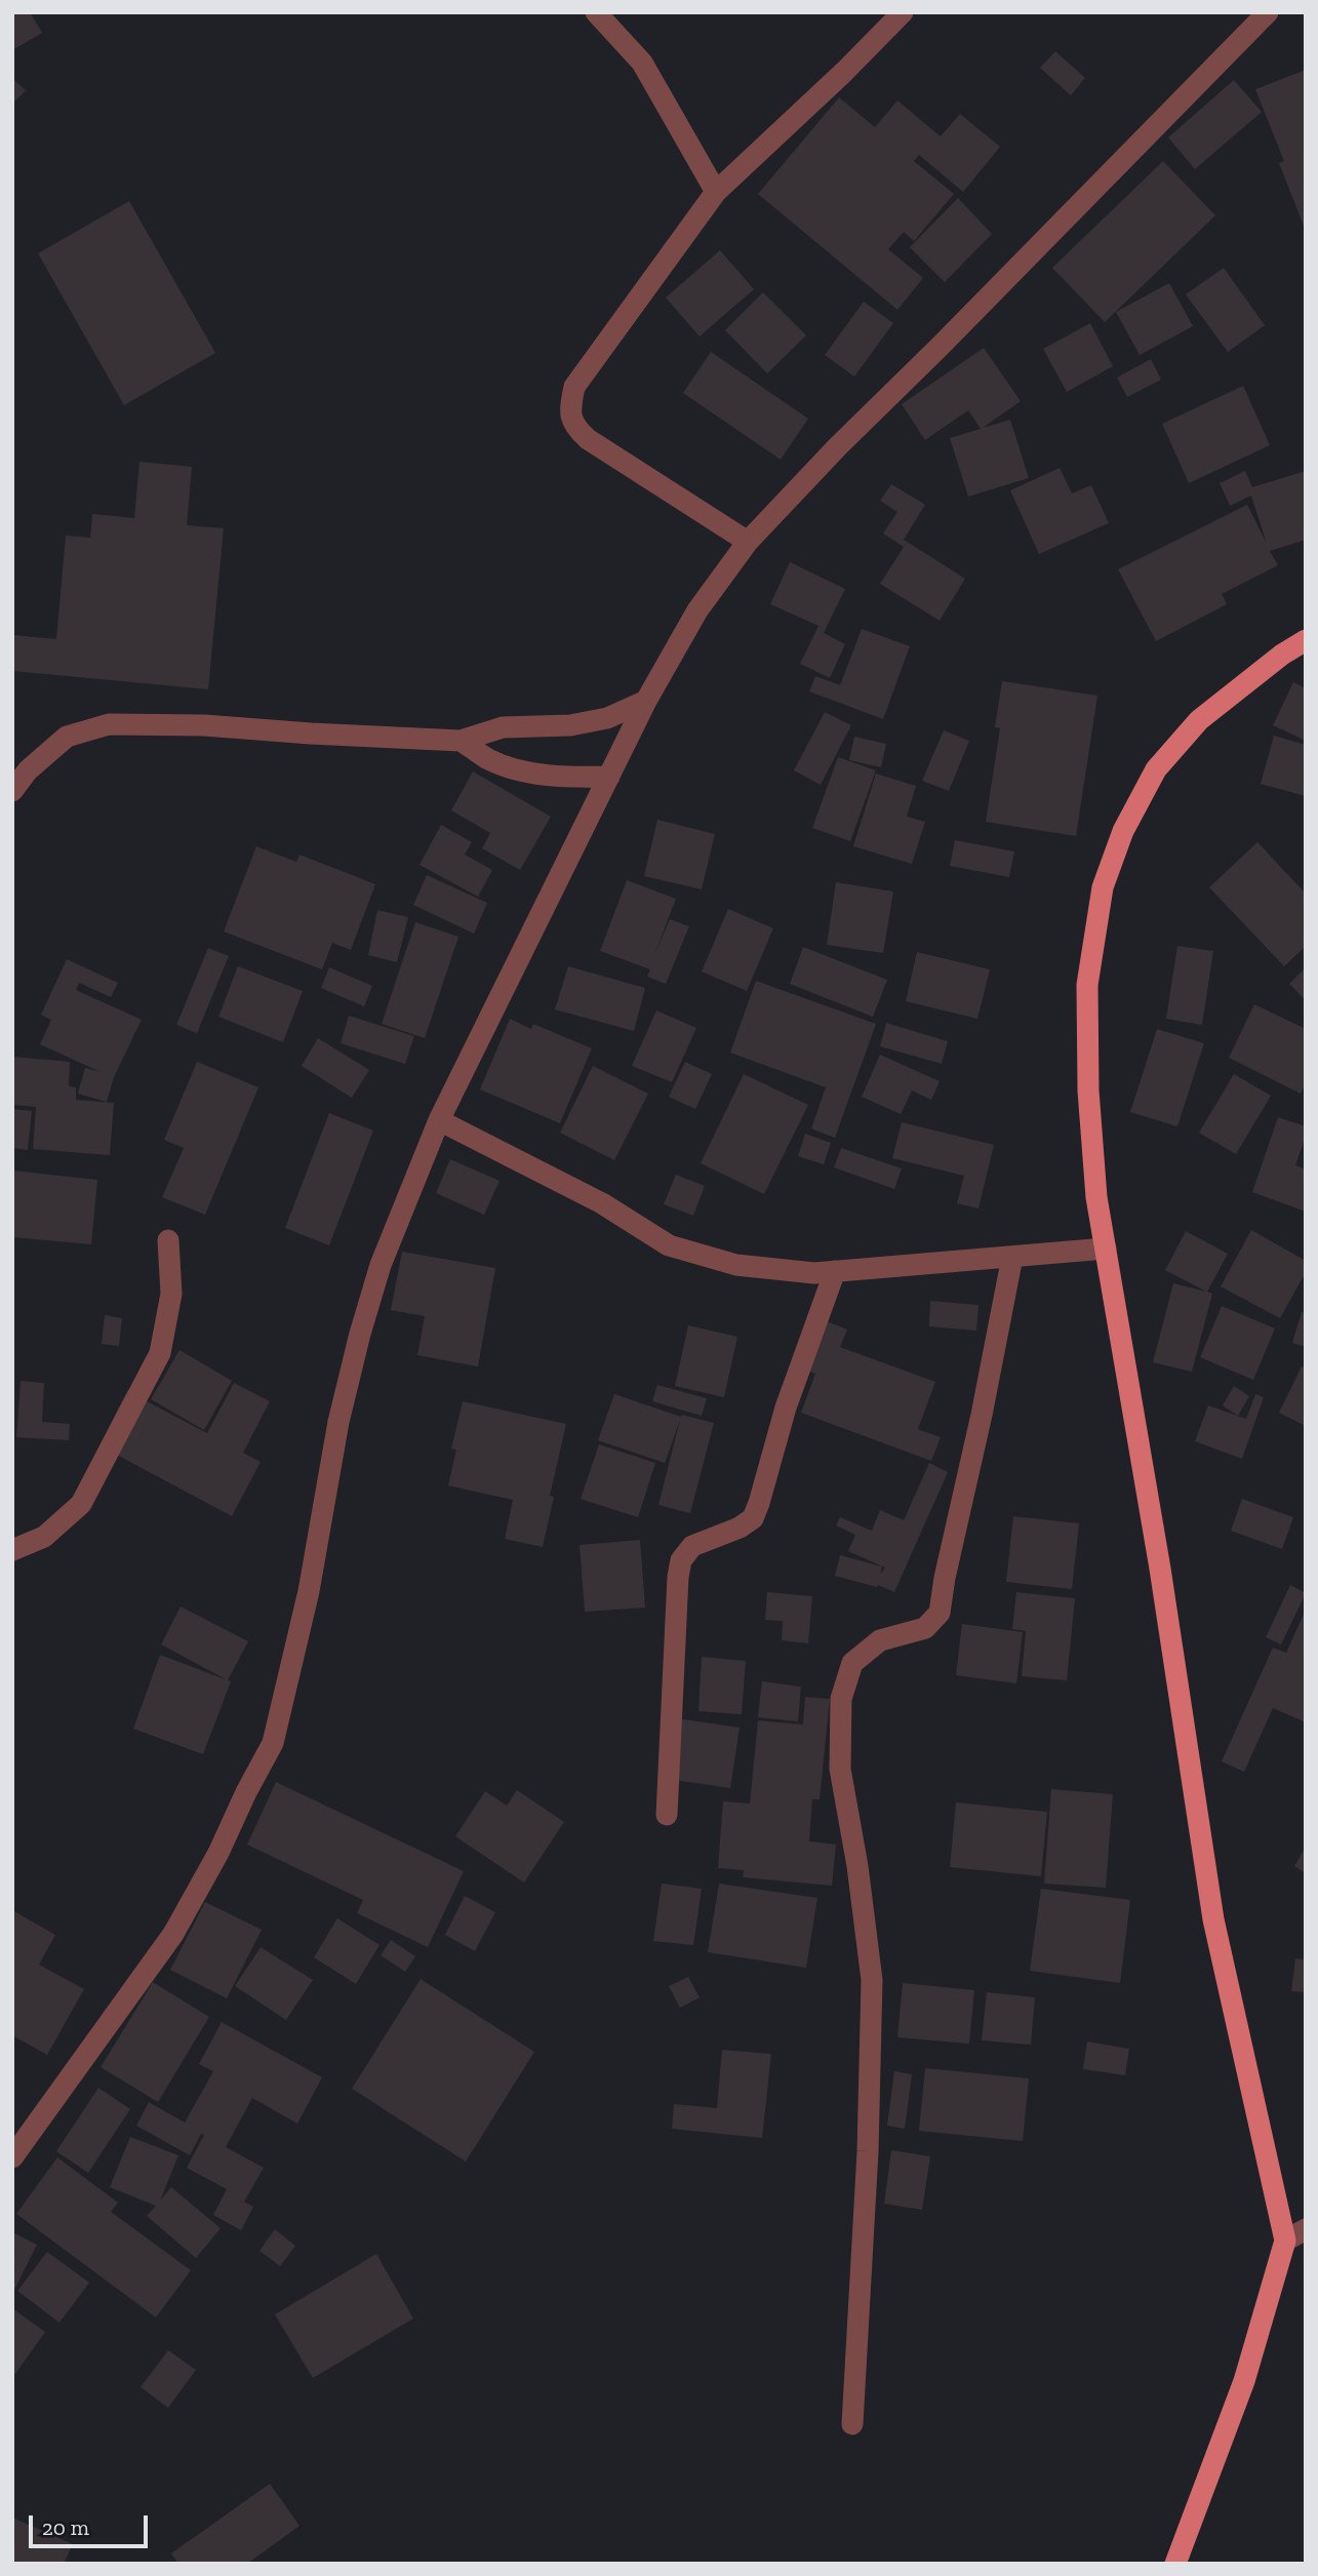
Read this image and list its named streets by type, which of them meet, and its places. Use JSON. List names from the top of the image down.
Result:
{
  "scale_bar": "20 m"
}
